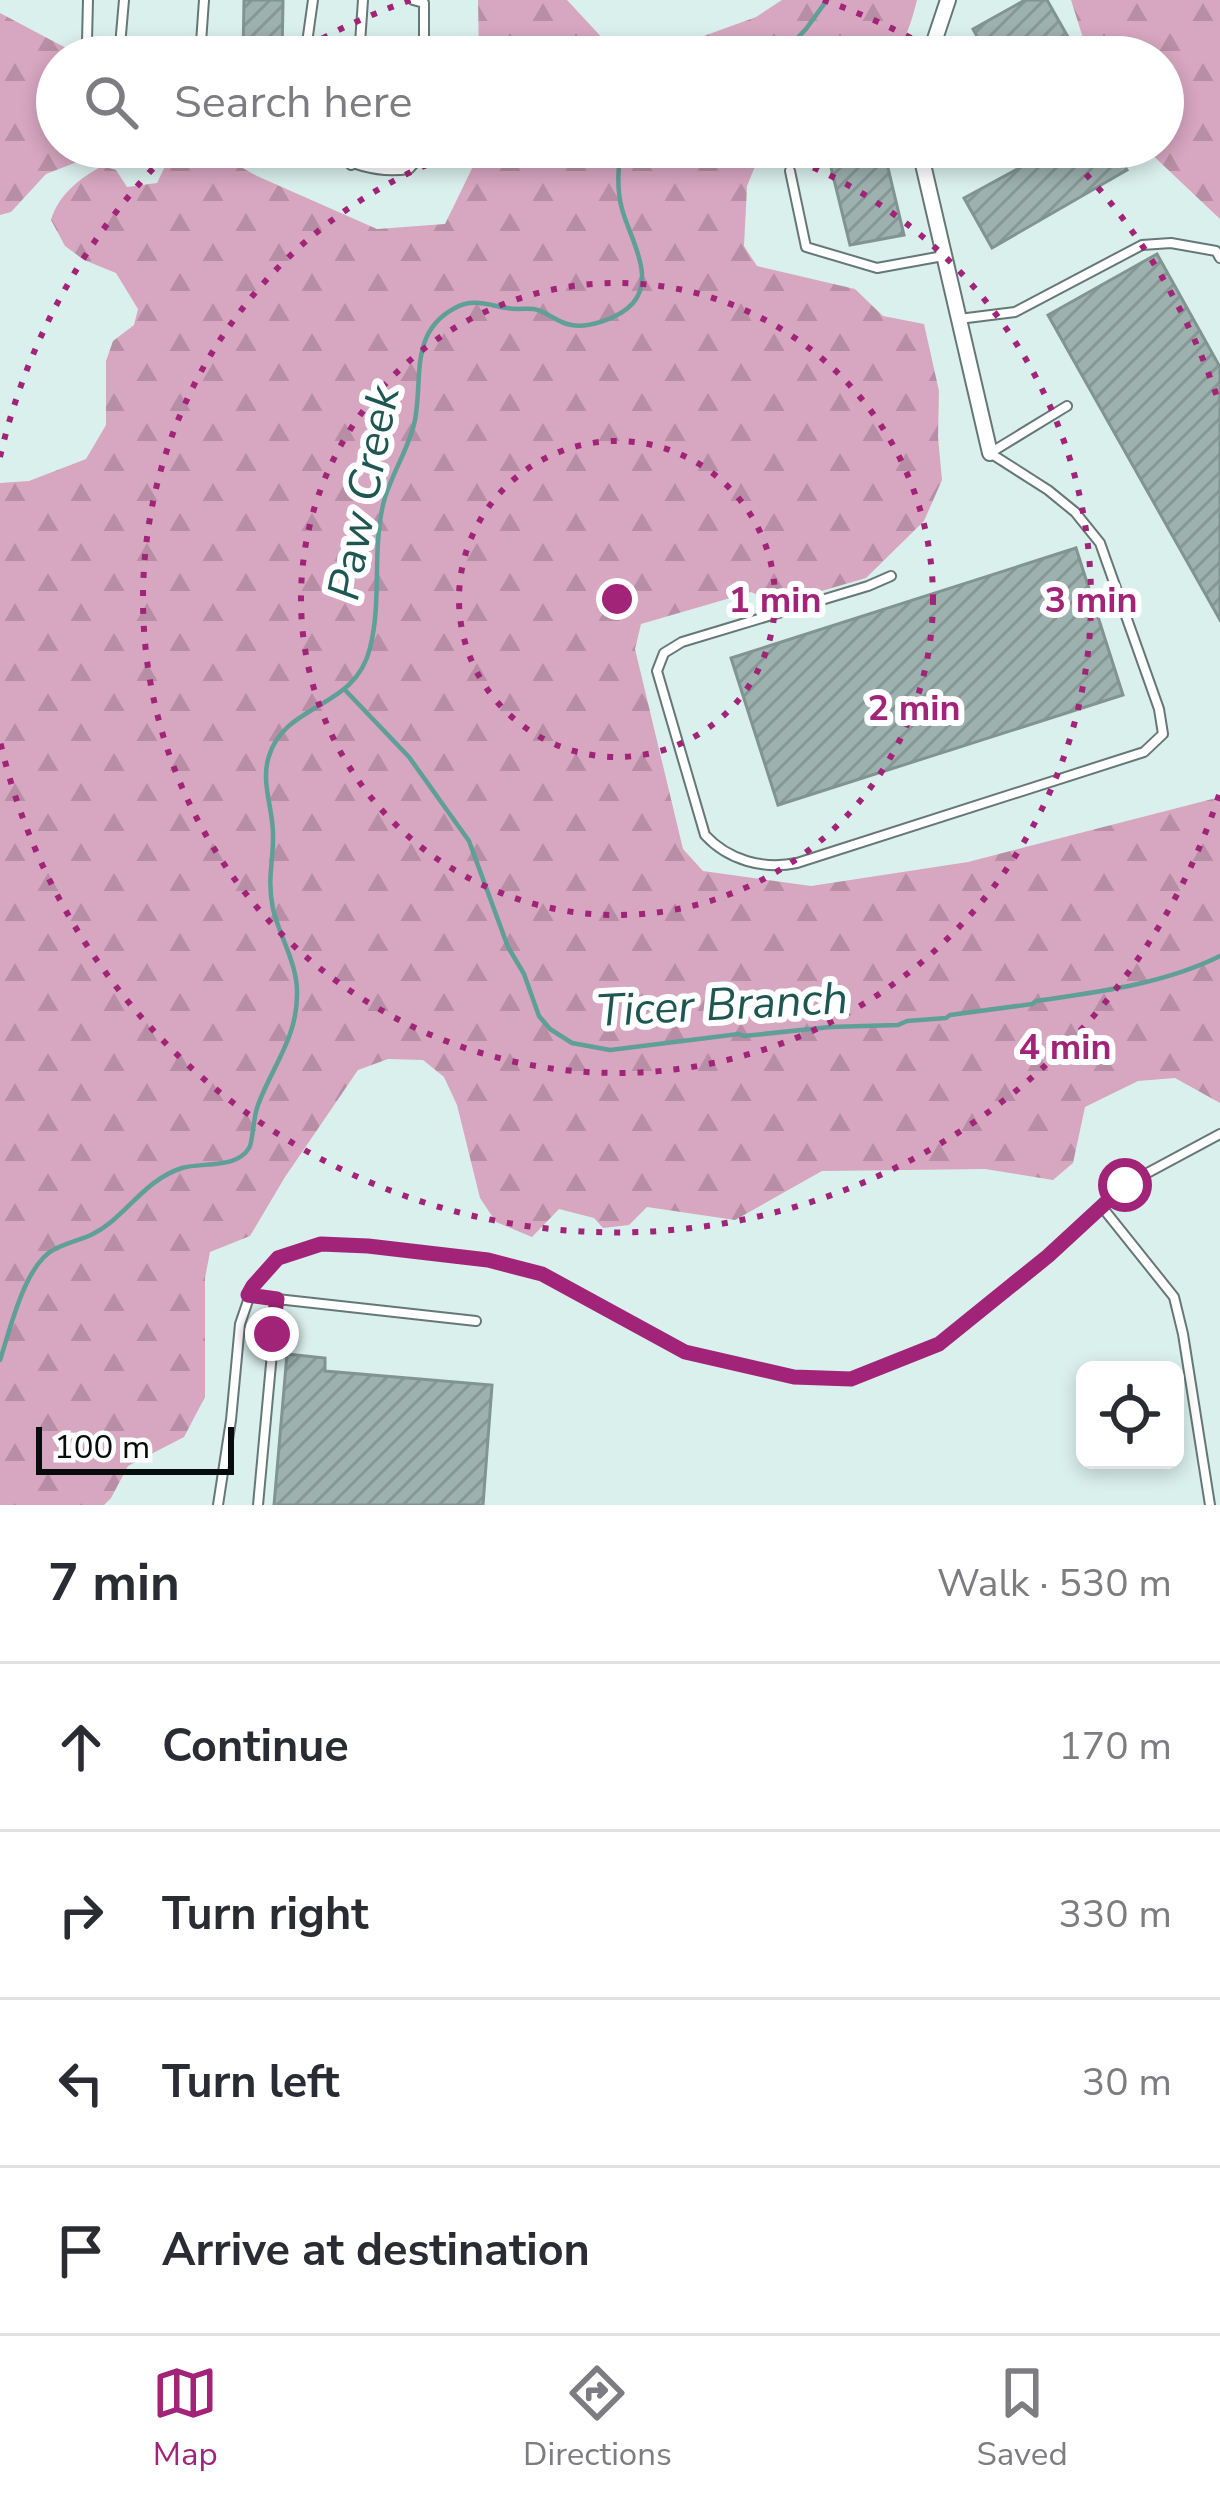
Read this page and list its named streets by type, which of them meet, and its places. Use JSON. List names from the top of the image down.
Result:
{
  "water": ["Paw Creek", "Ticer Branch"],
  "scale_bar": "100 m",
  "page": {
    "search": "Search here",
    "scale": "100 m",
    "heading": ["7 min", "Walk · 530 m"],
    "list": [
      ["Continue", "170 m"],
      ["Turn right", "330 m"],
      ["Turn left", "30 m"],
      "Arrive at destination"
    ],
    "nav": ["Map", "Directions", "Saved"]
  },
  "rings": [
    "1 min",
    "3 min",
    "2 min",
    "4 min"
  ]
}
